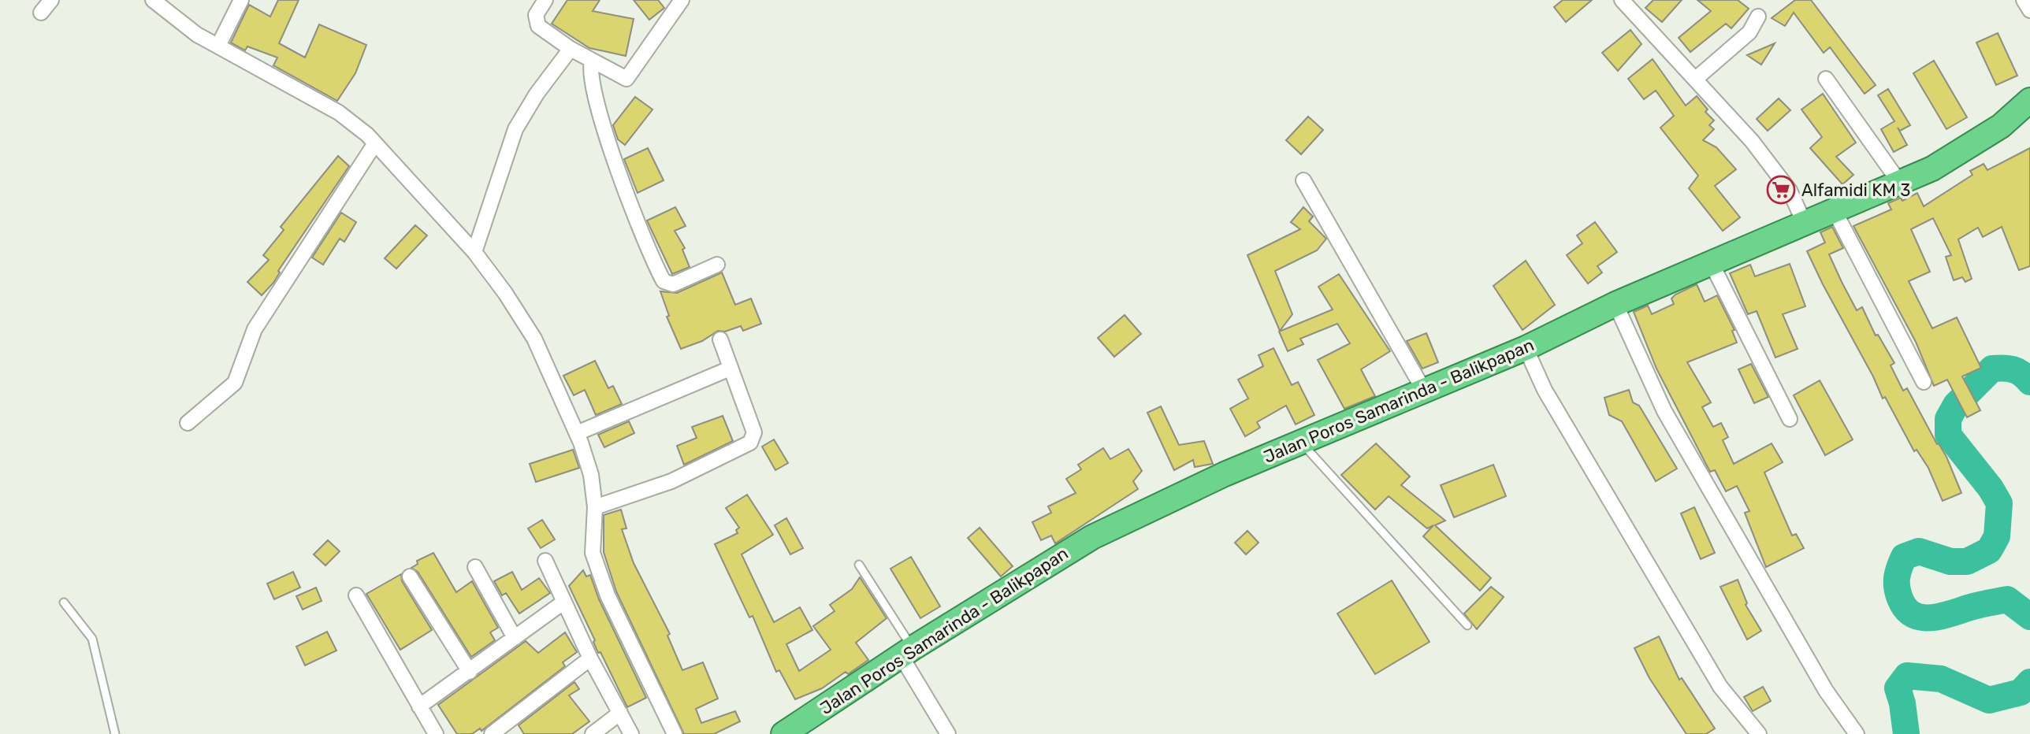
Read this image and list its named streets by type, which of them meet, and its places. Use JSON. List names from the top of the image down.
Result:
{
  "streets": {
    "highway": ["Jalan Poros Samarinda - Balikpapan"]
  },
  "places": {
    "supermarket": ["Alfamidi KM 3"]
  }
}
